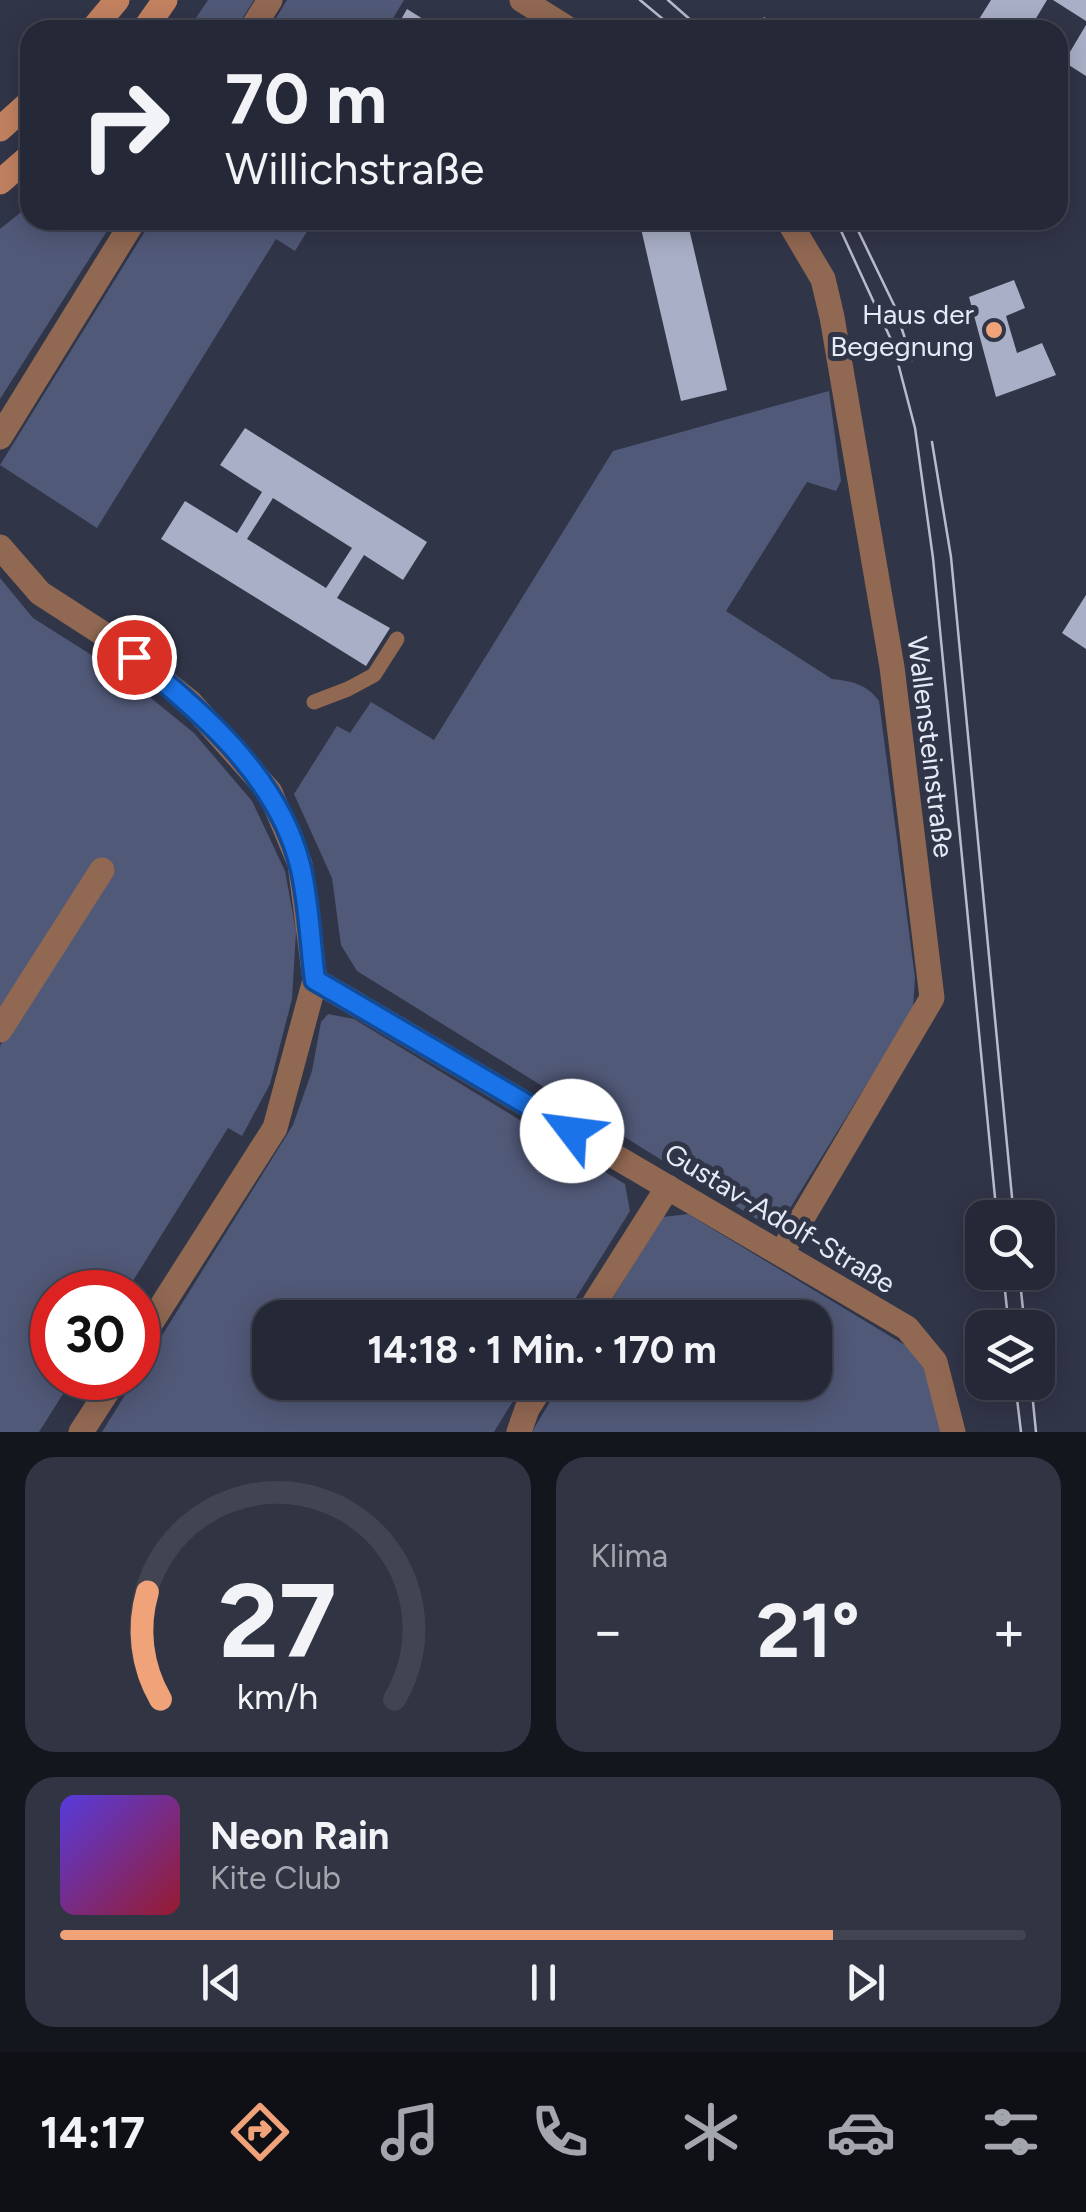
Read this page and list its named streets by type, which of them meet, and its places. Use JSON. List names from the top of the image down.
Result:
{
  "streets": {
    "street": ["Wallensteinstraße", "Gustav-Adolf-Straße"]
  },
  "crossings": [
    ["Wallensteinstraße", "Gustav-Adolf-Straße"]
  ],
  "places": ["Haus der Begegnung"],
  "page": {
    "turn": ["70 m", "Willichstraße"],
    "limit": "30",
    "trip": "14:18 · 1 Min. · 170 m",
    "tile": "Klima",
    "heat": ["−", "21°", "+"],
    "song": ["Neon Rain", "Kite Club"],
    "tabs": "14:17",
    "gauge": ["27", "km/h"]
  }
}
